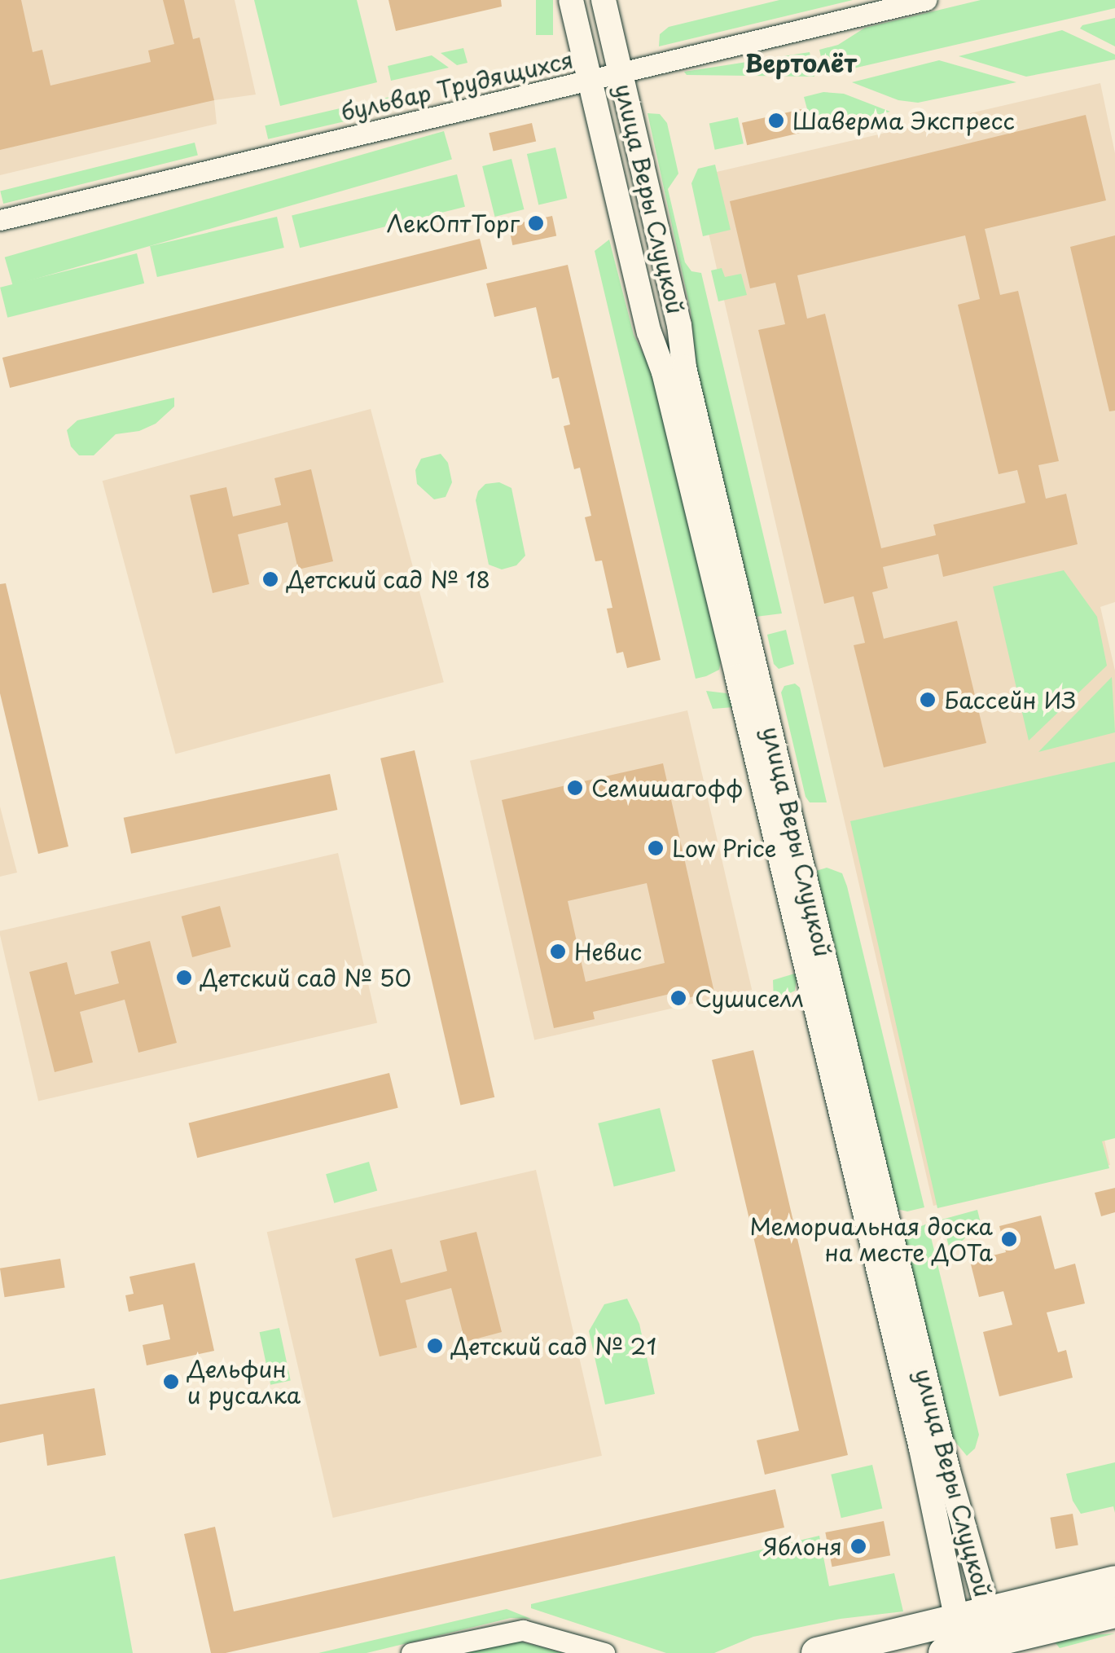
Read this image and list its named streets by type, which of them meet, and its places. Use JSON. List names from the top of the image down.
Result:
{
  "streets": {
    "street": ["бульвар Трудящихся", "улица Веры Слуцкой"]
  },
  "crossings": [
    ["бульвар Трудящихся", "улица Веры Слуцкой"]
  ],
  "districts": ["Вертолёт"],
  "places": [
    "Шаверма Экспресс",
    "ЛекОптТорг",
    "Детский сад № 18",
    "Бассейн ИЗ",
    "Семишагофф",
    "Low Price",
    "Невис",
    "Детский сад № 50",
    "Сушиселл",
    "Мемориальная доска на месте ДОТа",
    "Детский сад № 21",
    "Дельфин и русалка",
    "Яблоня"
  ]
}
